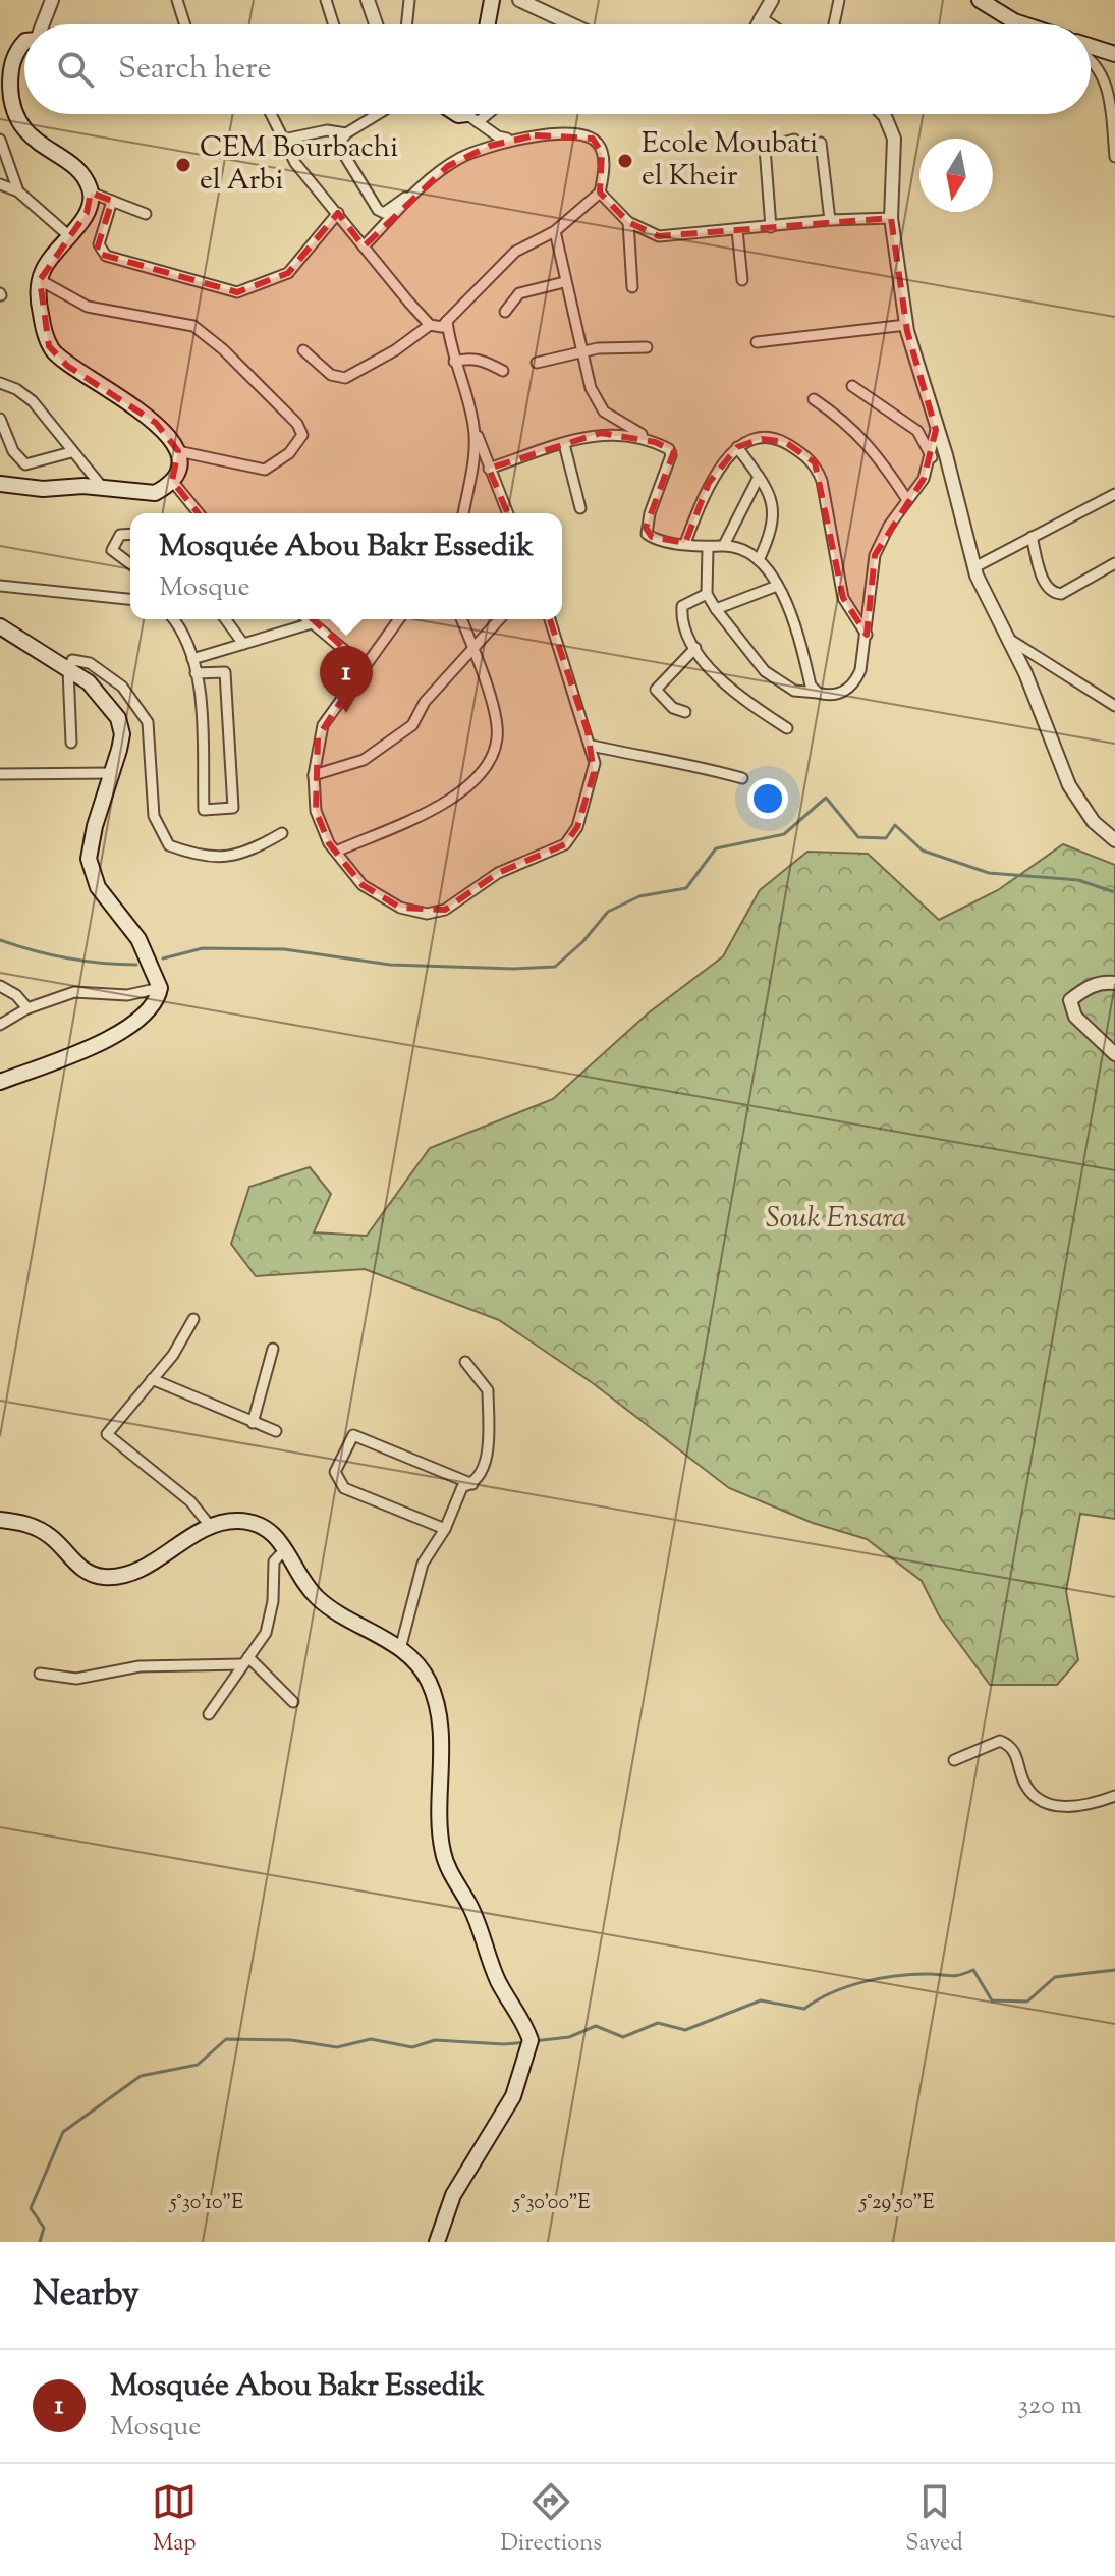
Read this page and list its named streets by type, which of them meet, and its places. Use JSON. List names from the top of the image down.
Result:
{
  "parks": ["Souk Ensara"],
  "places": ["Ecole Moubati el Kheir", "CEM Bourbachi el Arbi"],
  "north": "bottom",
  "page": {
    "search": "Search here",
    "popup": ["Mosquée Abou Bakr Essedik", "Mosque"],
    "pins": "1",
    "heading": "Nearby",
    "list": [
      {
        "mark": "1",
        "name": "Mosquée Abou Bakr Essedik",
        "note": "Mosque",
        "value": "320 m"
      }
    ],
    "nav": ["Map", "Directions", "Saved"]
  },
  "coordinates": ["5°30'10\"E", "5°30'00\"E", "5°29'50\"E"]
}
